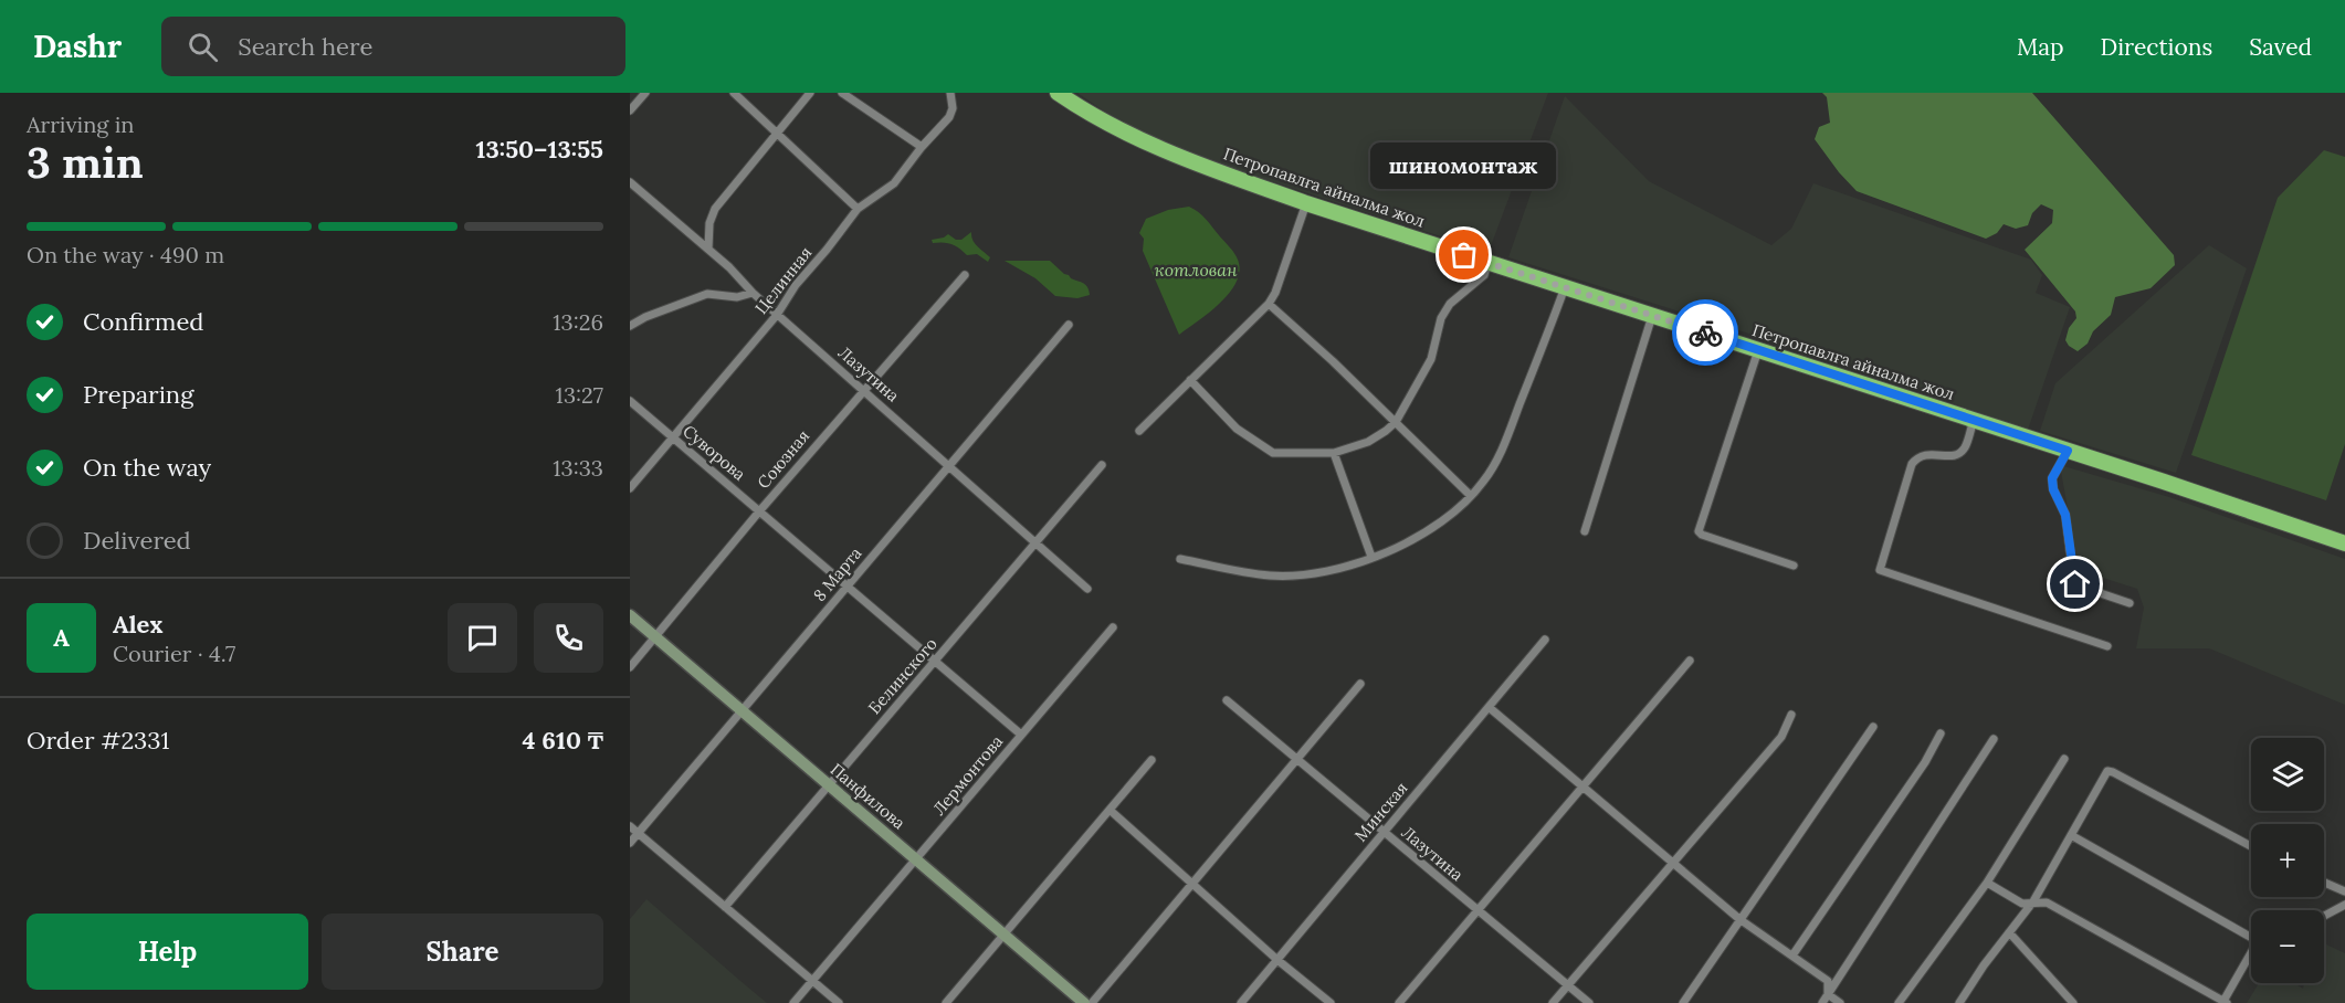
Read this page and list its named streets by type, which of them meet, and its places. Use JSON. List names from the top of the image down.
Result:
{
  "streets": {
    "highway": ["Петропавлға айналма жол"],
    "street": [
      "Целинная",
      "Лазутина",
      "Суворова",
      "Союзная",
      "8 Марта",
      "Белинского",
      "Лермонтова",
      "Панфилова",
      "Минская"
    ]
  },
  "crossings": [
    ["Целинная", "Лазутина"],
    ["Целинная", "Суворова"],
    ["Лазутина", "Союзная"],
    ["Лазутина", "8 Марта"],
    ["Лазутина", "Белинского"],
    ["Лазутина", "Минская"],
    ["Суворова", "Союзная"],
    ["Суворова", "8 Марта"],
    ["Суворова", "Белинского"],
    ["Суворова", "Лермонтова"],
    ["Союзная", "Панфилова"],
    ["8 Марта", "Панфилова"],
    ["Белинского", "Панфилова"],
    ["Лермонтова", "Панфилова"]
  ],
  "water": ["котлован"],
  "places": ["шиномонтаж"],
  "page": {
    "header": "Dashr",
    "search": "Search here",
    "nav": ["Map", "Directions", "Saved"],
    "heading": ["3 min", "Arriving in", "13:50–13:55"],
    "panel": [
      "Alex",
      "Courier · 4.7",
      "Order #2331",
      "4 610 ₸"
    ],
    "bubble": "шиномонтаж",
    "bar": "On the way · 490 m",
    "list": [
      ["Confirmed", "13:26"],
      ["Preparing", "13:27"],
      ["On the way", "13:33"],
      "Delivered"
    ],
    "round": "A",
    "map_buttons": ["+", "−"],
    "buttons": ["Help", "Share"]
  }
}
